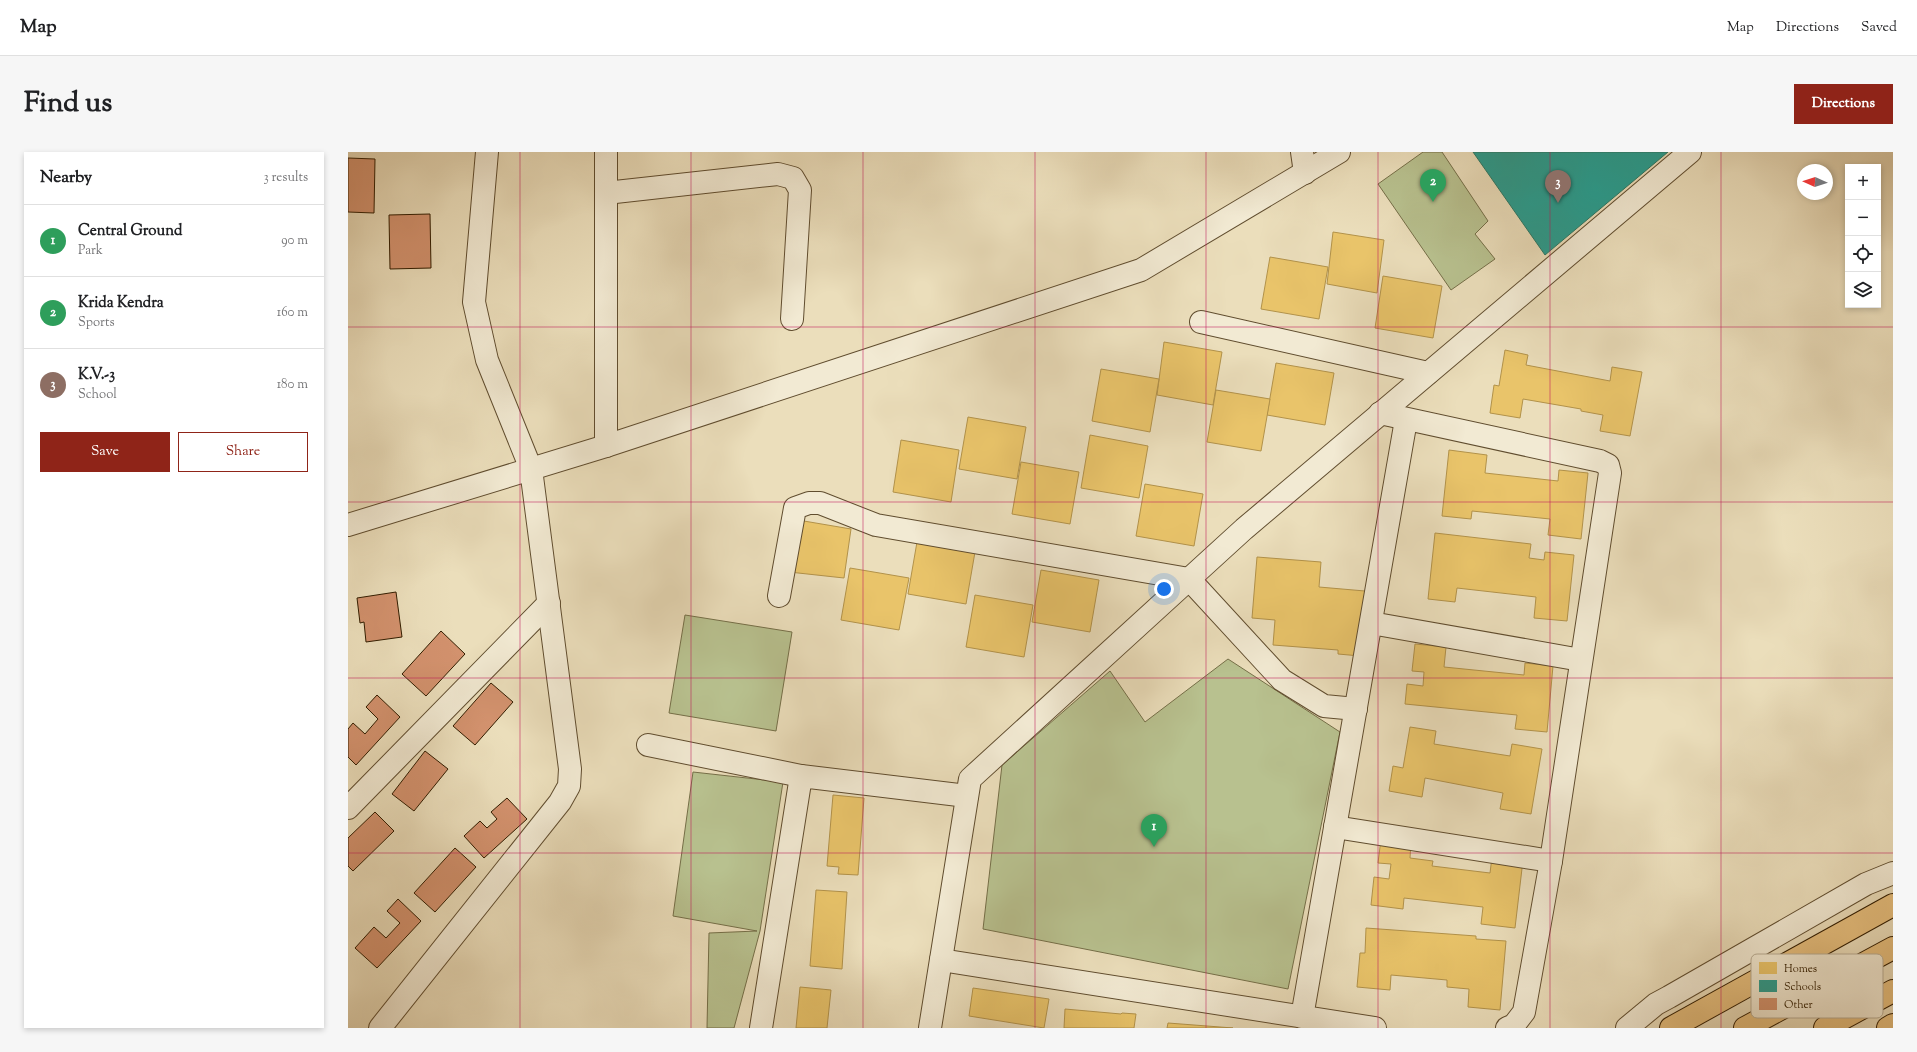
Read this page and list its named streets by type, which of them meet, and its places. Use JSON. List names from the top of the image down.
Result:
{
  "legend": ["Homes", "Schools", "Other"],
  "north": "left",
  "page": {
    "header": "Map",
    "nav": ["Map", "Directions", "Saved"],
    "title": "Find us",
    "buttons": [
      "Directions",
      ["Save", "Share"]
    ],
    "heading": ["Nearby", "3 results"],
    "map_buttons": ["+", "−"],
    "pins": ["2", "3", "1"],
    "list": [
      {
        "mark": "1",
        "name": "Central Ground",
        "note": "Park",
        "value": "90 m"
      },
      {
        "mark": "2",
        "name": "Krida Kendra",
        "note": "Sports",
        "value": "160 m"
      },
      {
        "mark": "3",
        "name": "K.V.-3",
        "note": "School",
        "value": "180 m"
      }
    ]
  }
}
